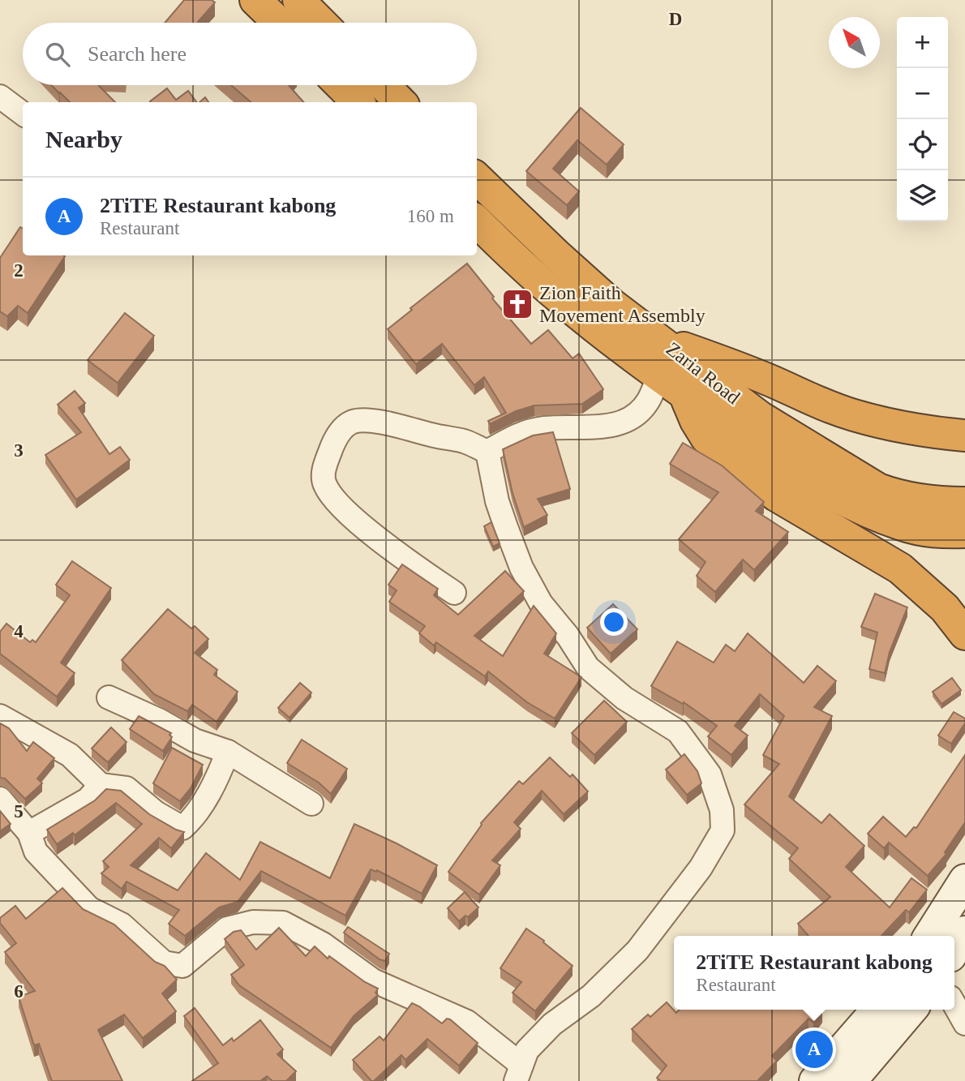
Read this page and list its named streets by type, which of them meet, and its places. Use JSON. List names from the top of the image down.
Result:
{
  "streets": {
    "highway": ["Zaria Road"]
  },
  "places": {
    "church": ["Zion Faith Movement Assembly"]
  },
  "north": "top left",
  "page": {
    "map_buttons": ["+", "−"],
    "search": "Search here",
    "heading": "Nearby",
    "list": [
      {
        "mark": "A",
        "name": "2TiTE Restaurant kabong",
        "note": "Restaurant",
        "value": "160 m"
      }
    ],
    "popup": ["2TiTE Restaurant kabong", "Restaurant"],
    "pins": "A"
  },
  "grid": {
    "columns": ["D"],
    "rows": [
      "2",
      "3",
      "4",
      "5",
      "6"
    ]
  }
}
